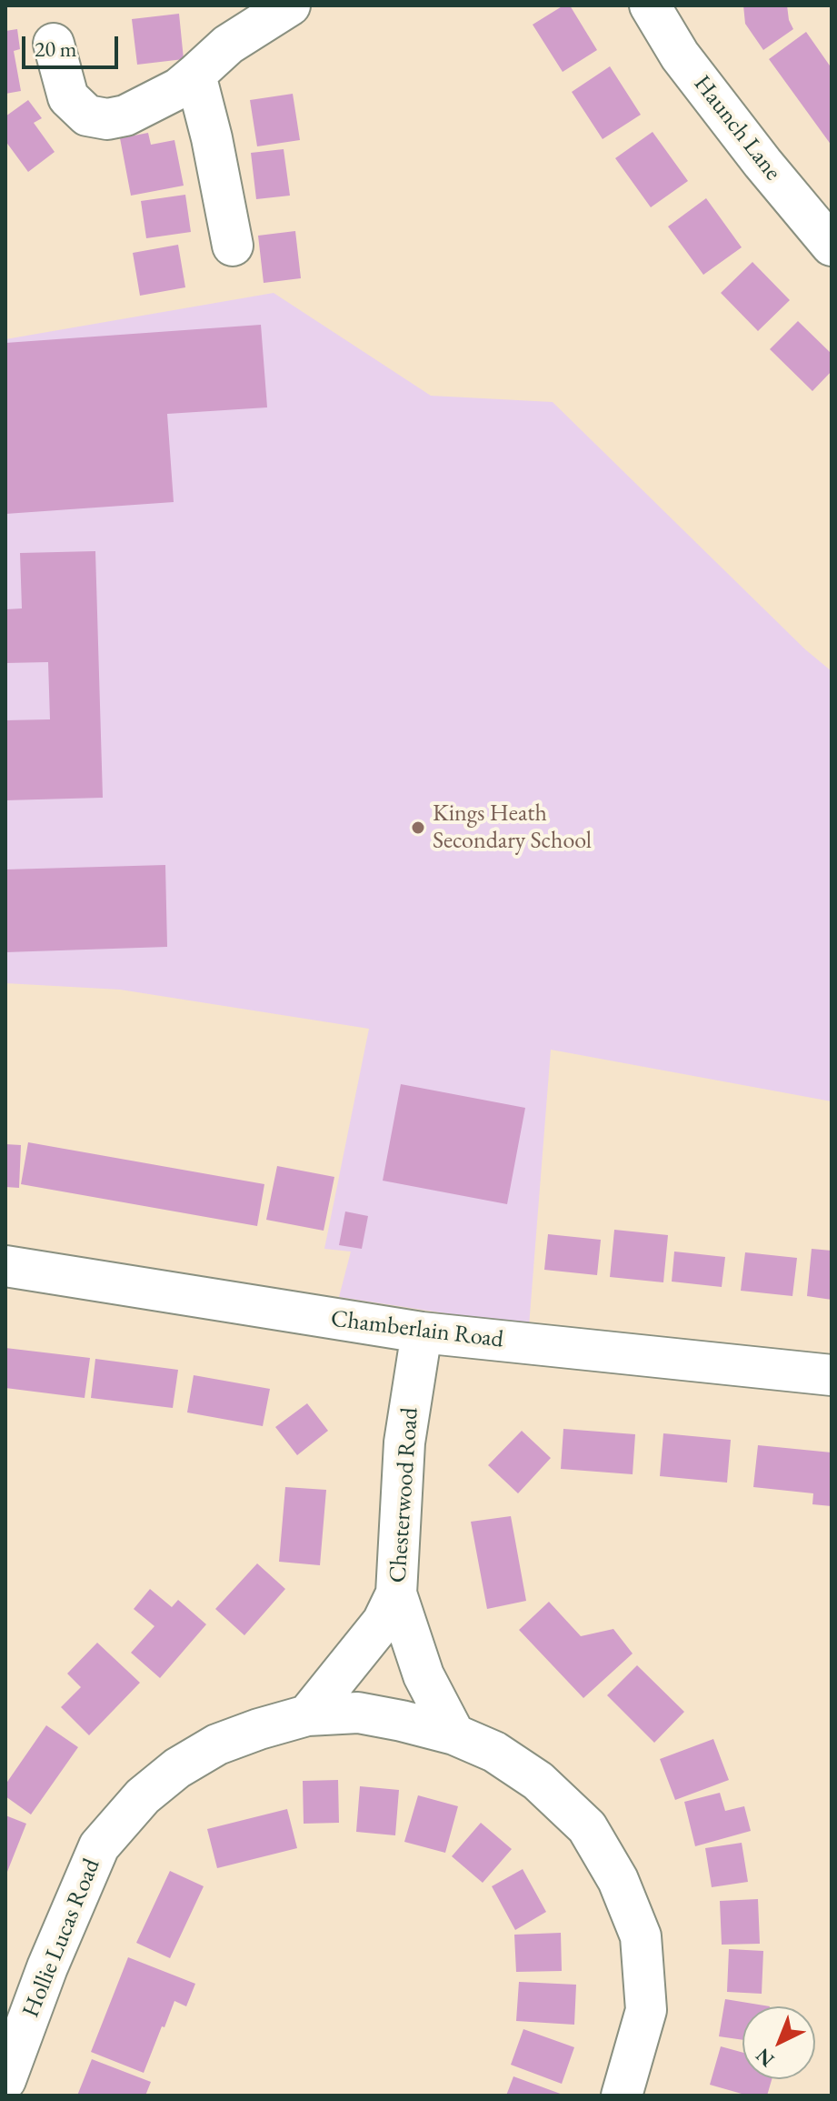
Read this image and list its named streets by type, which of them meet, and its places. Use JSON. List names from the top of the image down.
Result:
{
  "streets": {
    "street": [
      "Haunch Lane",
      "Chamberlain Road",
      "Chesterwood Road",
      "Hollie Lucas Road"
    ]
  },
  "crossings": [
    ["Chamberlain Road", "Chesterwood Road"]
  ],
  "places": ["Kings Heath Secondary School"],
  "scale_bar": "20 m",
  "north": "bottom left"
}
